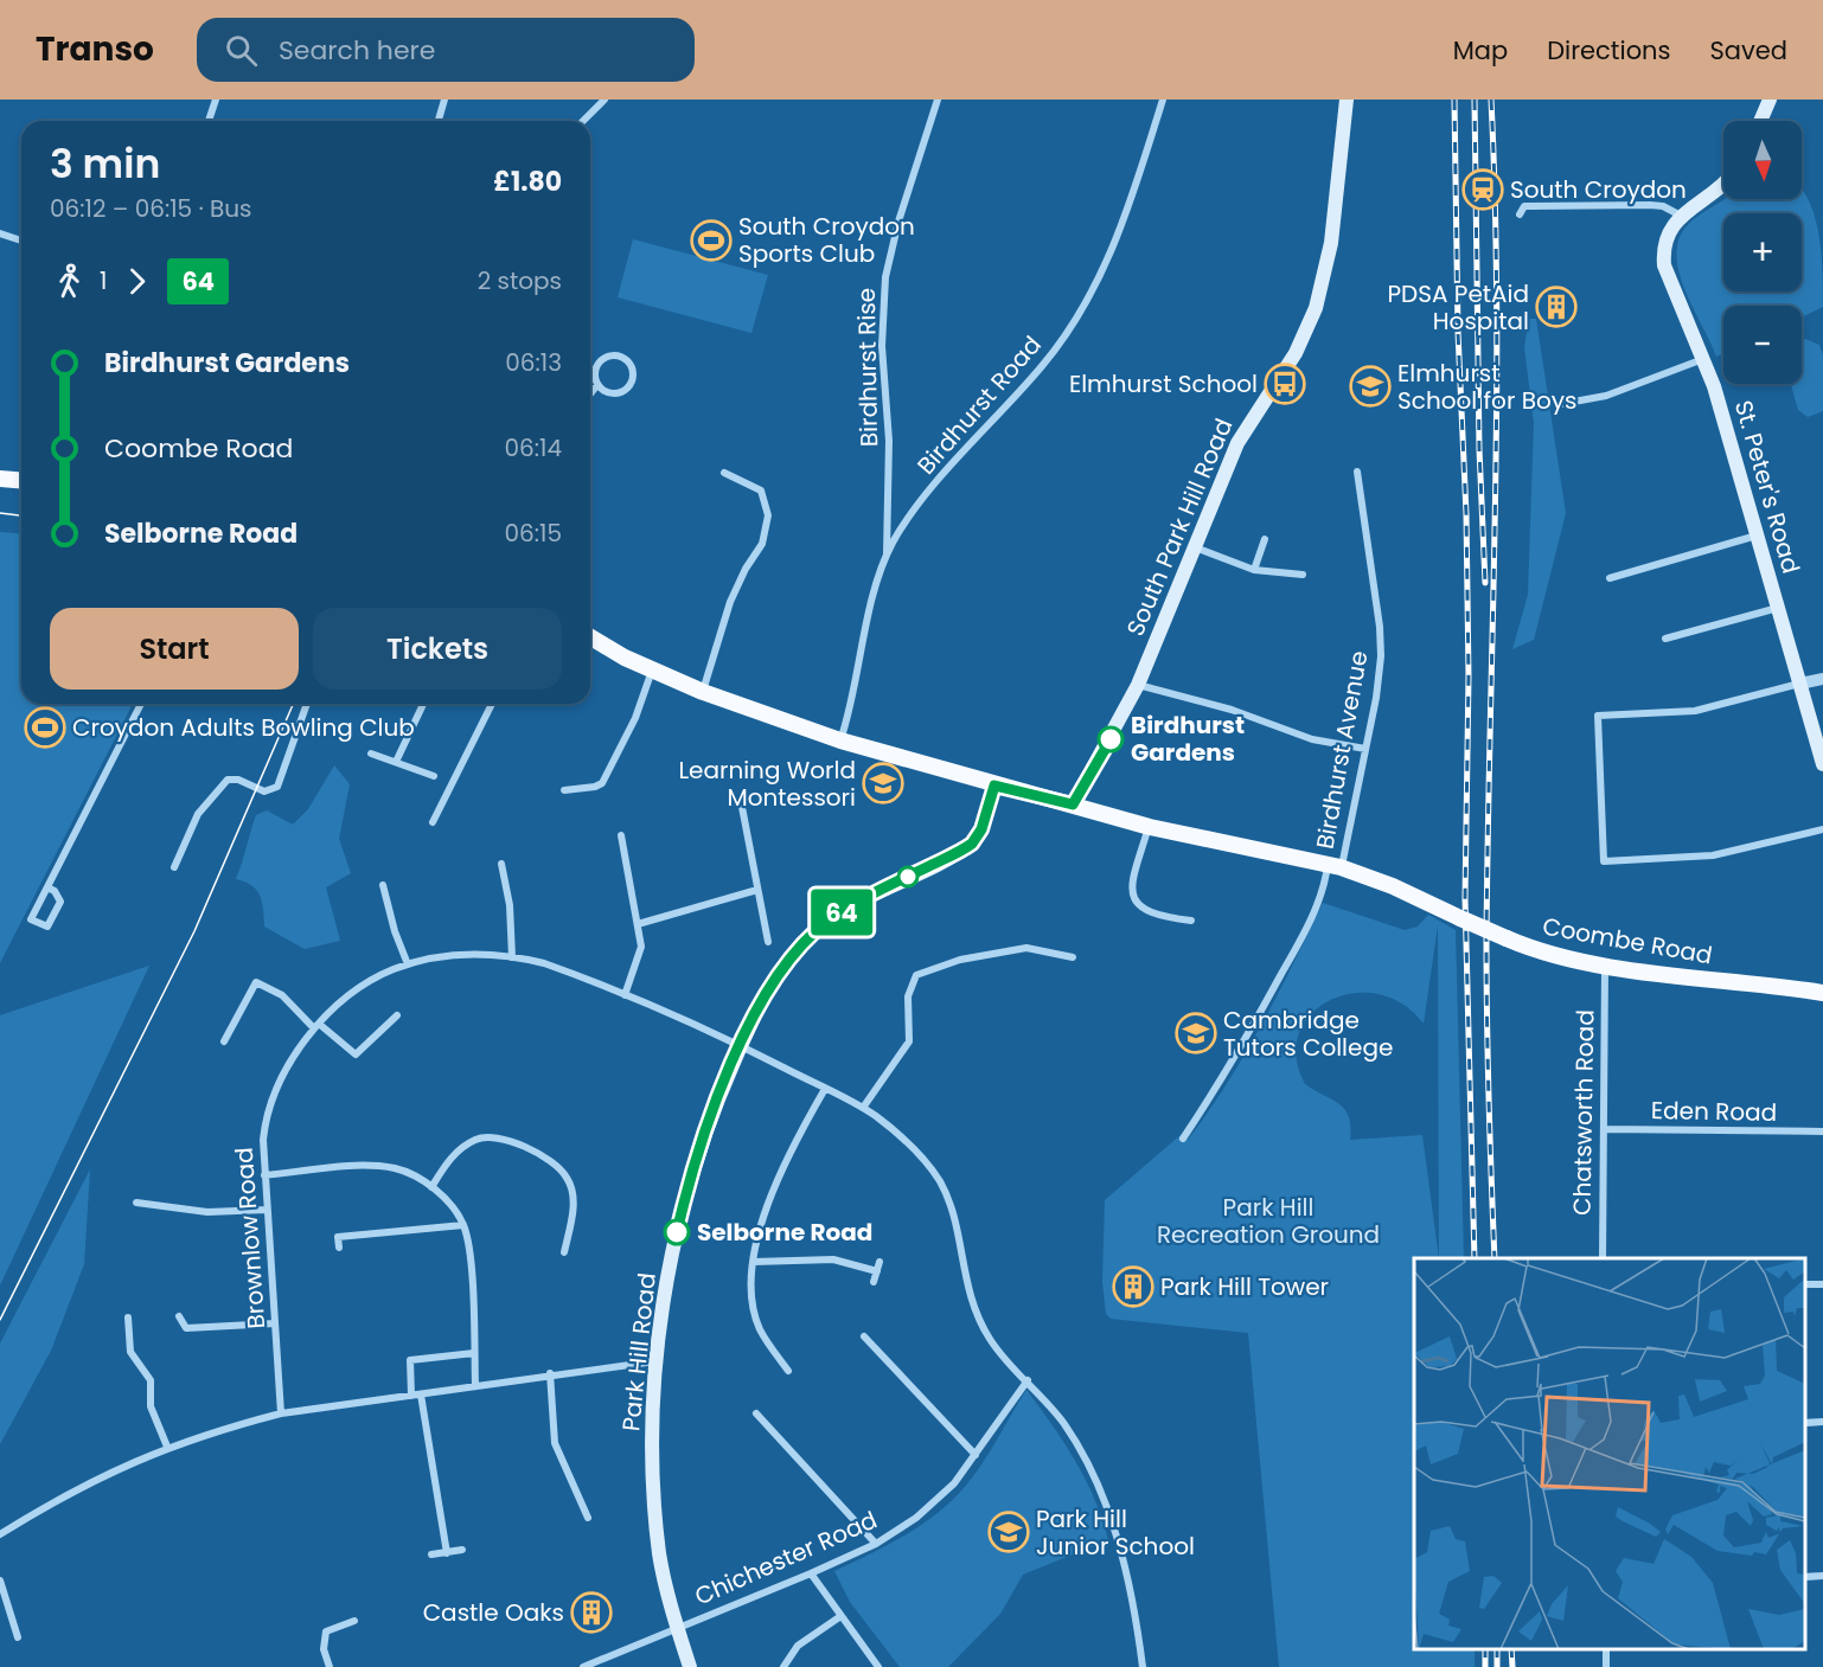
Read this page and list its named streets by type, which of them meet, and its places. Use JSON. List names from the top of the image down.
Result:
{
  "streets": {
    "main road": [
      "St. Peter's Road",
      "South Park Hill Road",
      "Coombe Road",
      "Park Hill Road"
    ],
    "street": [
      "Birdhurst Rise",
      "Birdhurst Road",
      "Birdhurst Avenue",
      "Eden Road",
      "Chatsworth Road",
      "Brownlow Road",
      "Chichester Road"
    ]
  },
  "crossings": [
    ["Birdhurst Rise", "Birdhurst Road"],
    ["Birdhurst Road", "Coombe Road"],
    ["South Park Hill Road", "Coombe Road"],
    ["Birdhurst Avenue", "Coombe Road"],
    ["Coombe Road", "Chatsworth Road"],
    ["Coombe Road", "Park Hill Road"],
    ["Eden Road", "Chatsworth Road"],
    ["Brownlow Road", "Park Hill Road"],
    ["Brownlow Road", "Chichester Road"],
    ["Park Hill Road", "Chichester Road"]
  ],
  "parks": ["Park Hill Recreation Ground"],
  "places": {
    "station": ["South Croydon"],
    "sports": ["South Croydon Sports Club", "Croydon Adults Bowling Club"],
    "building": ["PDSA PetAid Hospital", "Park Hill Tower", "Castle Oaks"],
    "bus stop": ["Elmhurst School"],
    "school or university": [
      "Elmhurst School for Boys",
      "Learning World Montessori",
      "Cambridge Tutors College",
      "Park Hill Junior School"
    ],
    "other": ["Birdhurst Gardens", "Selborne Road"]
  },
  "lines": ["bus line 64"],
  "north": "bottom",
  "page": {
    "header": "Transo",
    "search": "Search here",
    "nav": ["Map", "Directions", "Saved"],
    "on_map": "64",
    "map_buttons": ["+", "−"],
    "heading": ["3 min", "06:12 – 06:15 · Bus", "£1.80"],
    "legs": ["1", "64", "2 stops"],
    "list": [
      {
        "name": "Birdhurst Gardens",
        "value": "06:13"
      },
      {
        "name": "Coombe Road",
        "value": "06:14"
      },
      {
        "name": "Selborne Road",
        "value": "06:15"
      }
    ],
    "buttons": ["Start", "Tickets"]
  }
}
